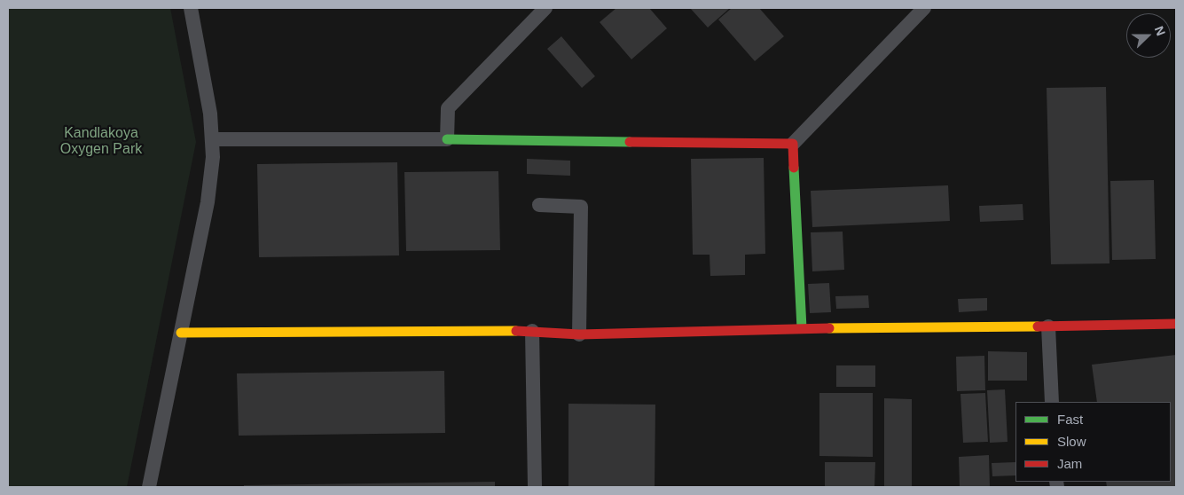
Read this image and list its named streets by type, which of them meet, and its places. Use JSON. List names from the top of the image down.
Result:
{
  "parks": ["Kandlakoya Oxygen Park"],
  "legend": ["Fast", "Slow", "Jam"],
  "north": "right"
}
